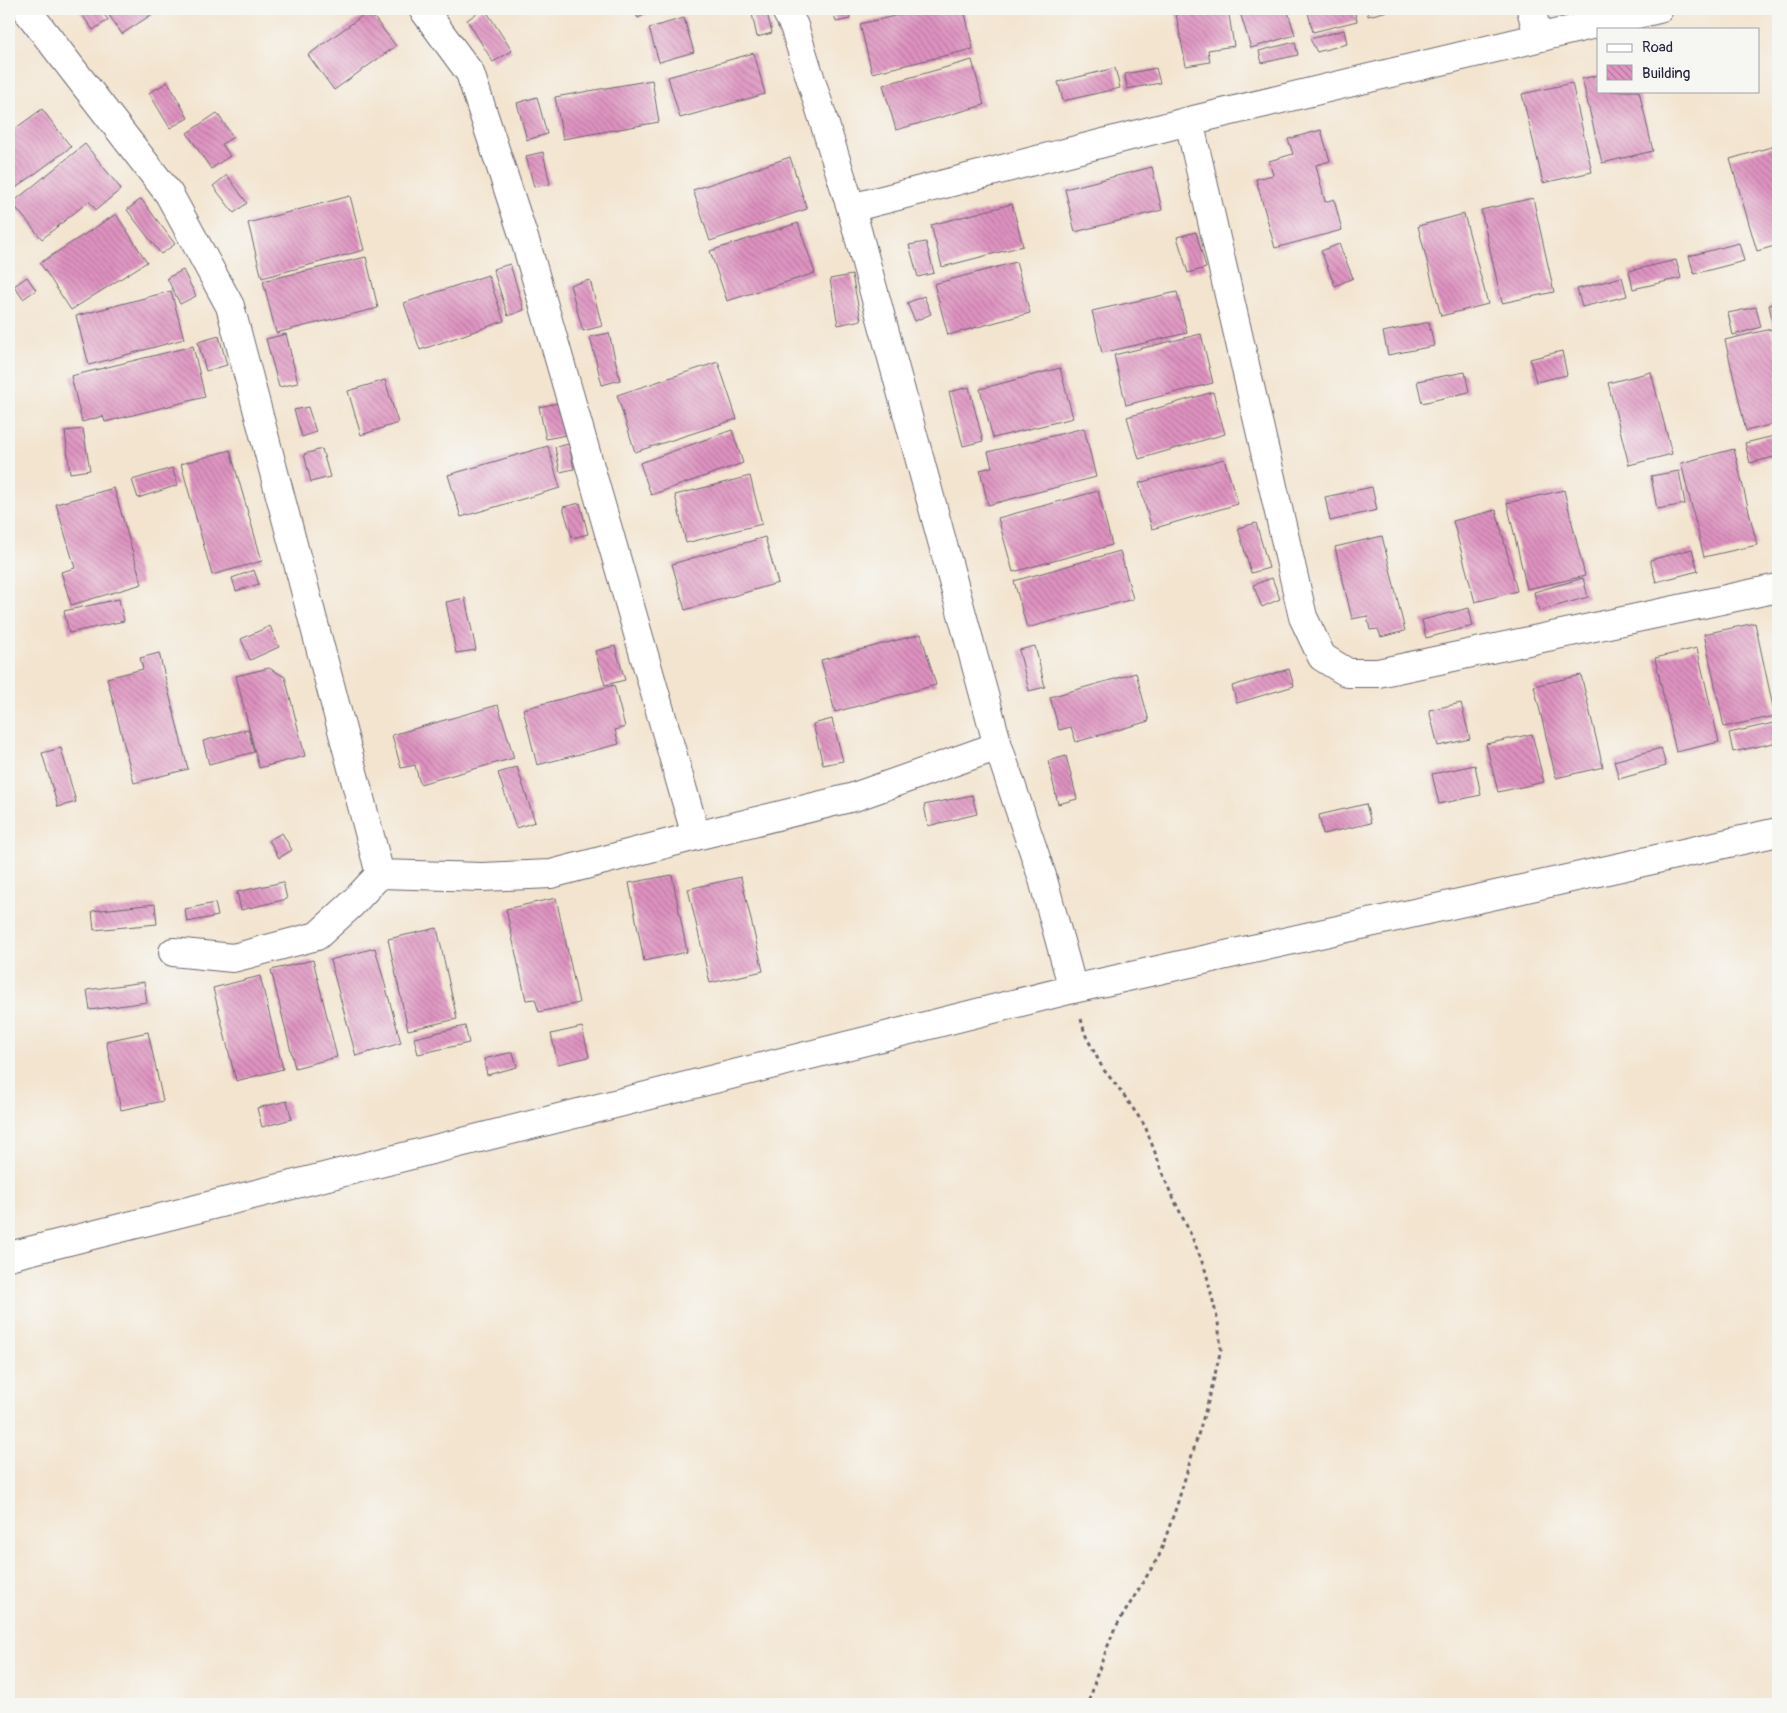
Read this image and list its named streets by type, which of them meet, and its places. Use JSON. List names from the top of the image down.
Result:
{
  "legend": ["Road", "Building"]
}
